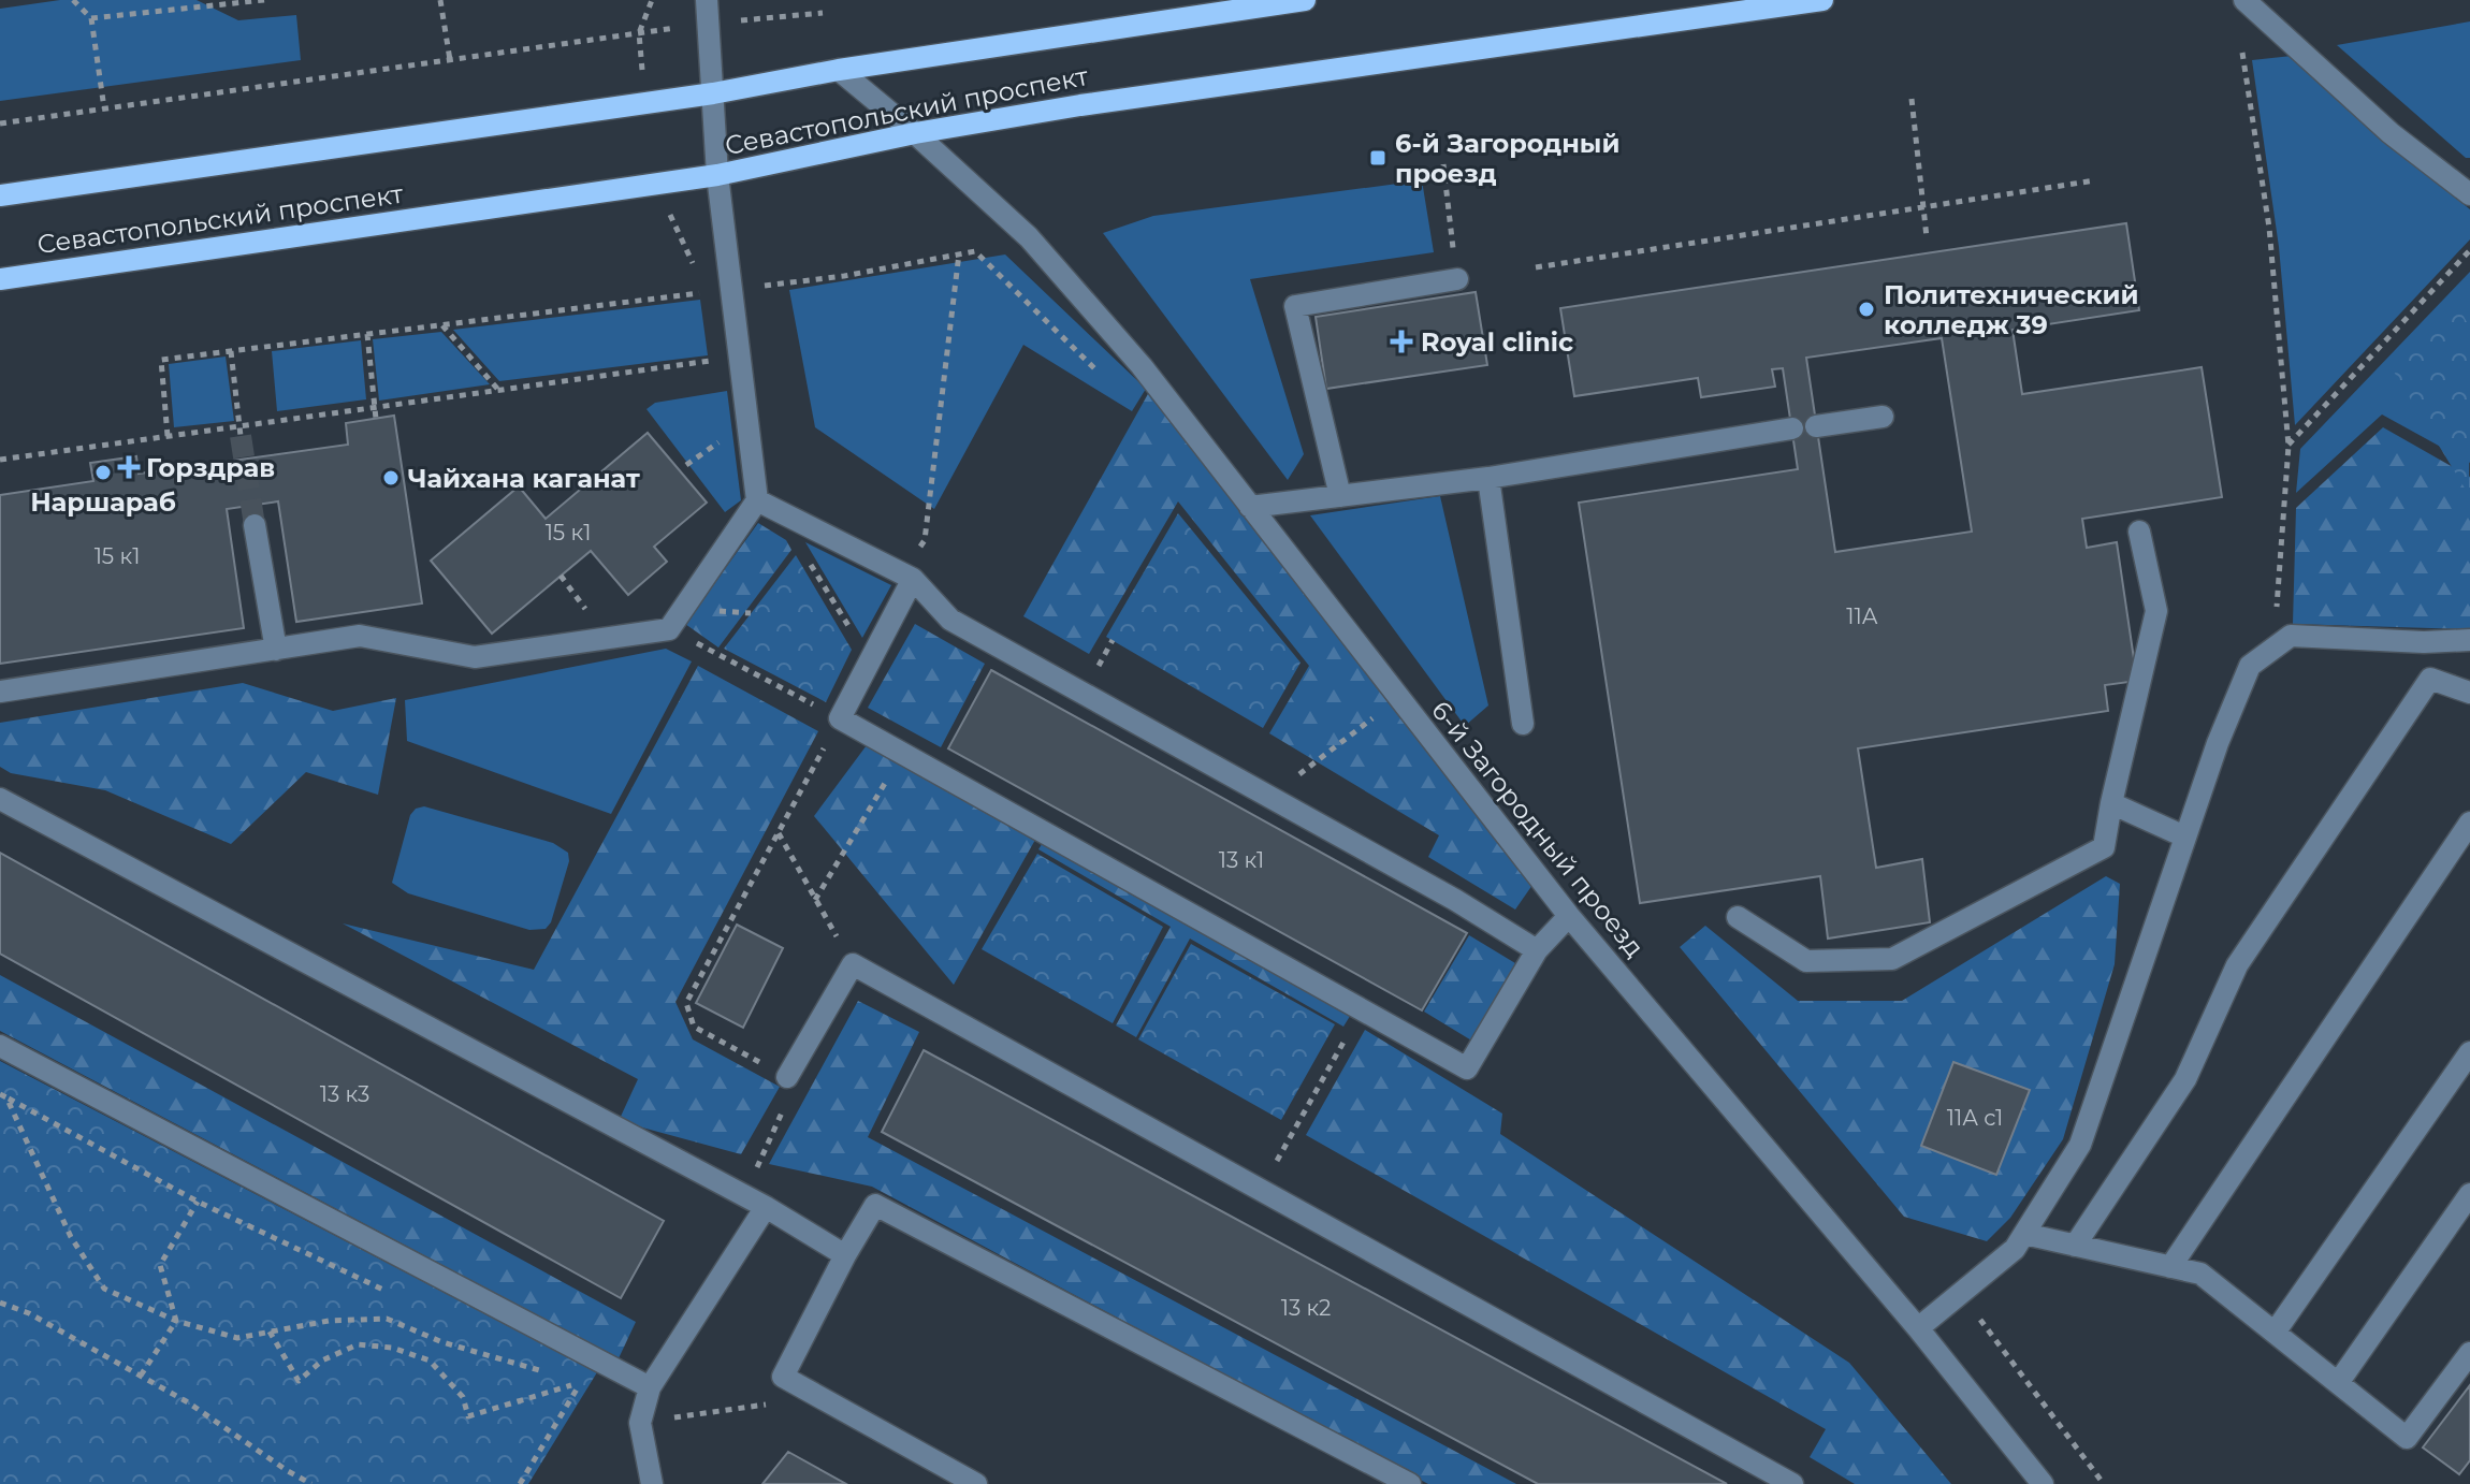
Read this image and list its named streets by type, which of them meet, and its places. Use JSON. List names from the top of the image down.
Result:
{
  "streets": {
    "main road": ["Севастопольский проспект"],
    "street": ["6-й Загородный проезд"]
  },
  "crossings": [
    ["Севастопольский проспект", "6-й Загородный проезд"]
  ],
  "places": {
    "transit": ["6-й Загородный проезд"],
    "other": ["Политехнический колледж 39", "Наршараб", "Чайхана каганат"],
    "health": ["Royal clinic", "Горздрав"]
  },
  "house_numbers": [
    "15 к1",
    "15 к1",
    "11А",
    "13 к1",
    "13 к3",
    "11А с1",
    "13 к2"
  ]
}
